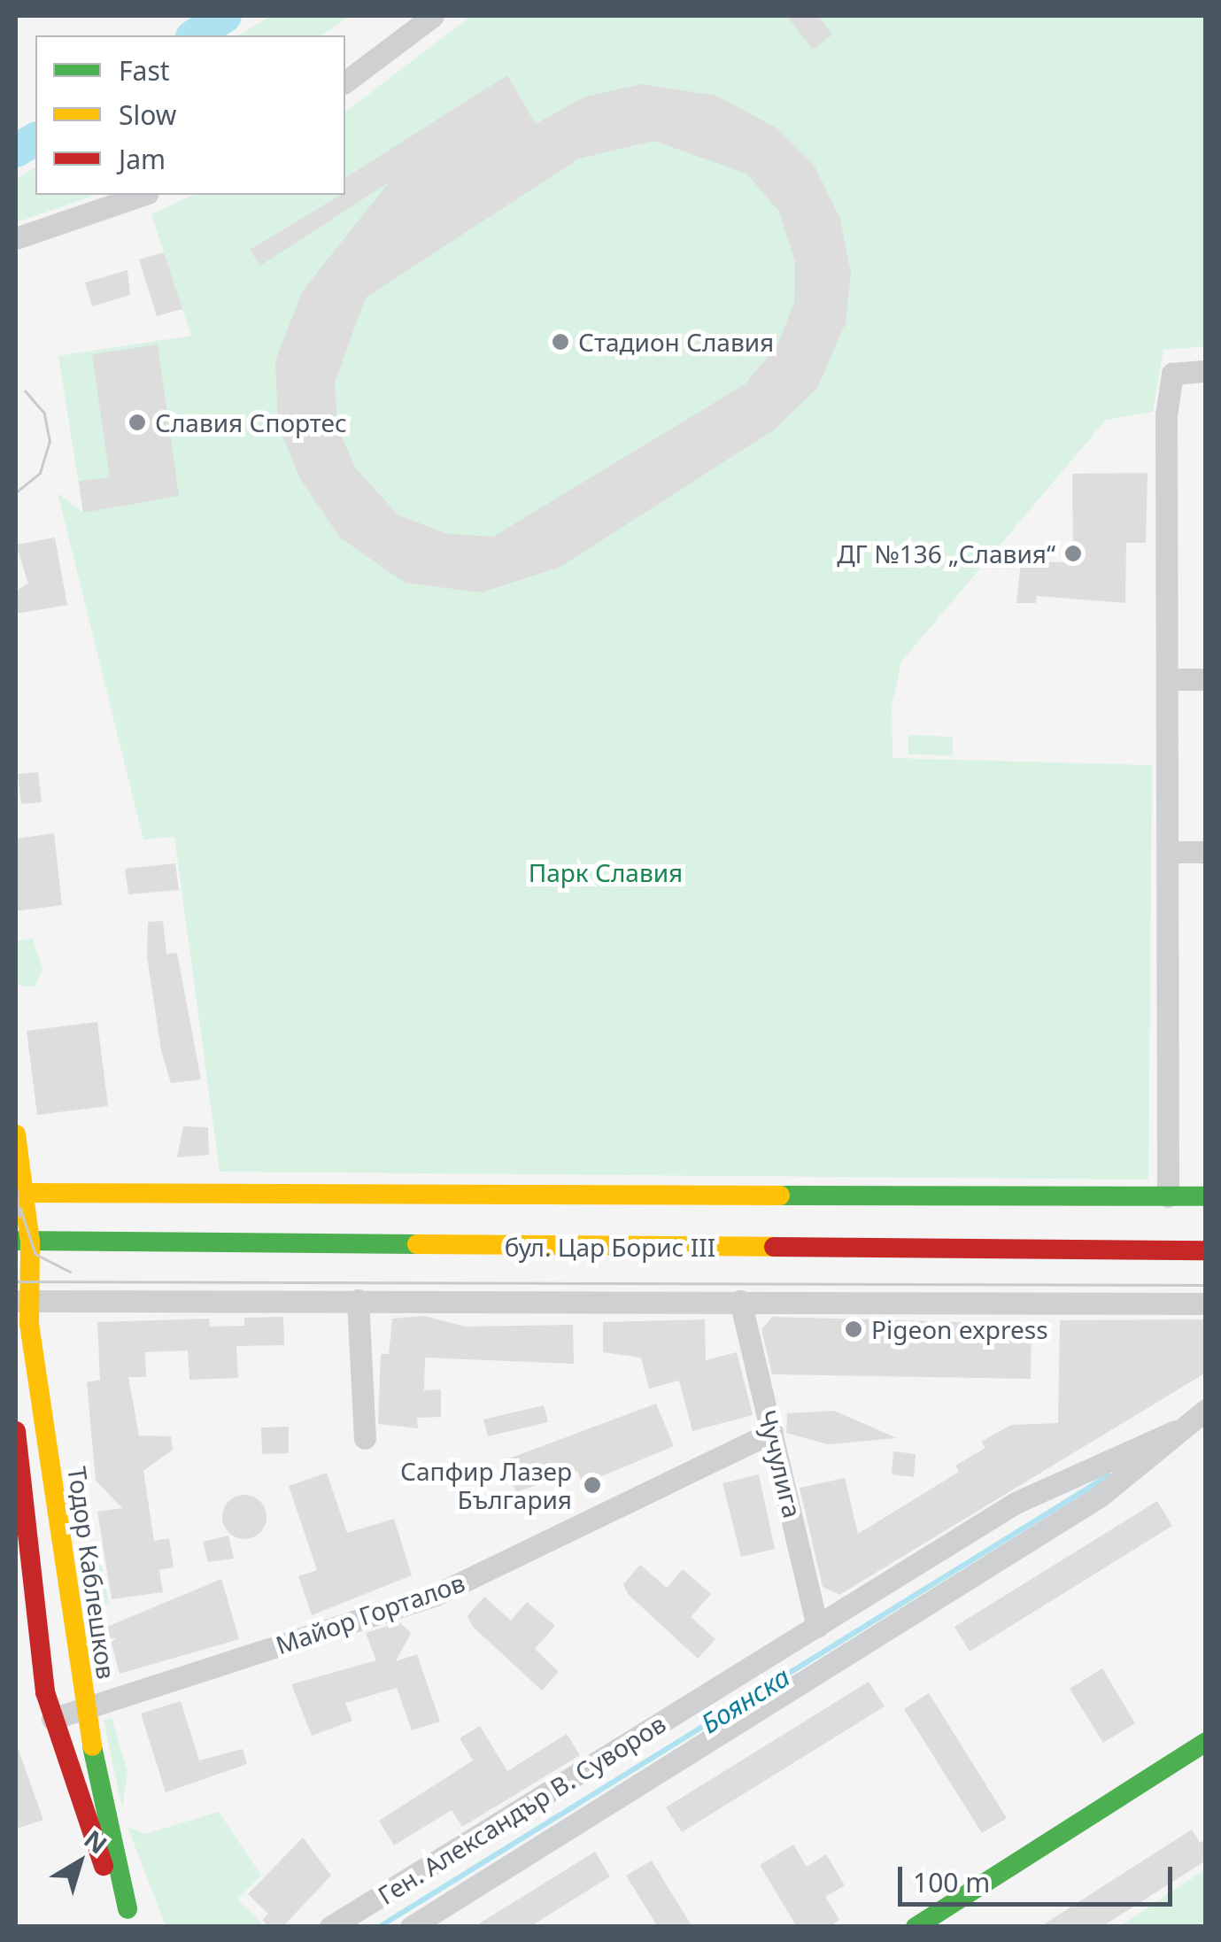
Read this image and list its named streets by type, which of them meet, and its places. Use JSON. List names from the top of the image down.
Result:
{
  "streets": {
    "main road": ["бул. Цар Борис III", "Тодор Каблешков"],
    "street": ["Чучулига", "Майор Горталов", "Ген. Александър В. Суворов"]
  },
  "crossings": [
    ["бул. Цар Борис III", "Тодор Каблешков"],
    ["Чучулига", "Майор Горталов"],
    ["Чучулига", "Ген. Александър В. Суворов"],
    ["Тодор Каблешков", "Майор Горталов"]
  ],
  "water": ["Боянска"],
  "parks": ["Парк Славия"],
  "places": [
    "Стадион Славия",
    "Славия Спортес",
    "ДГ №136 „Славия“",
    "Pigeon express",
    "Сапфир Лазер България"
  ],
  "legend": ["Fast", "Slow", "Jam"],
  "scale_bar": "100 m",
  "north": "top right"
}
